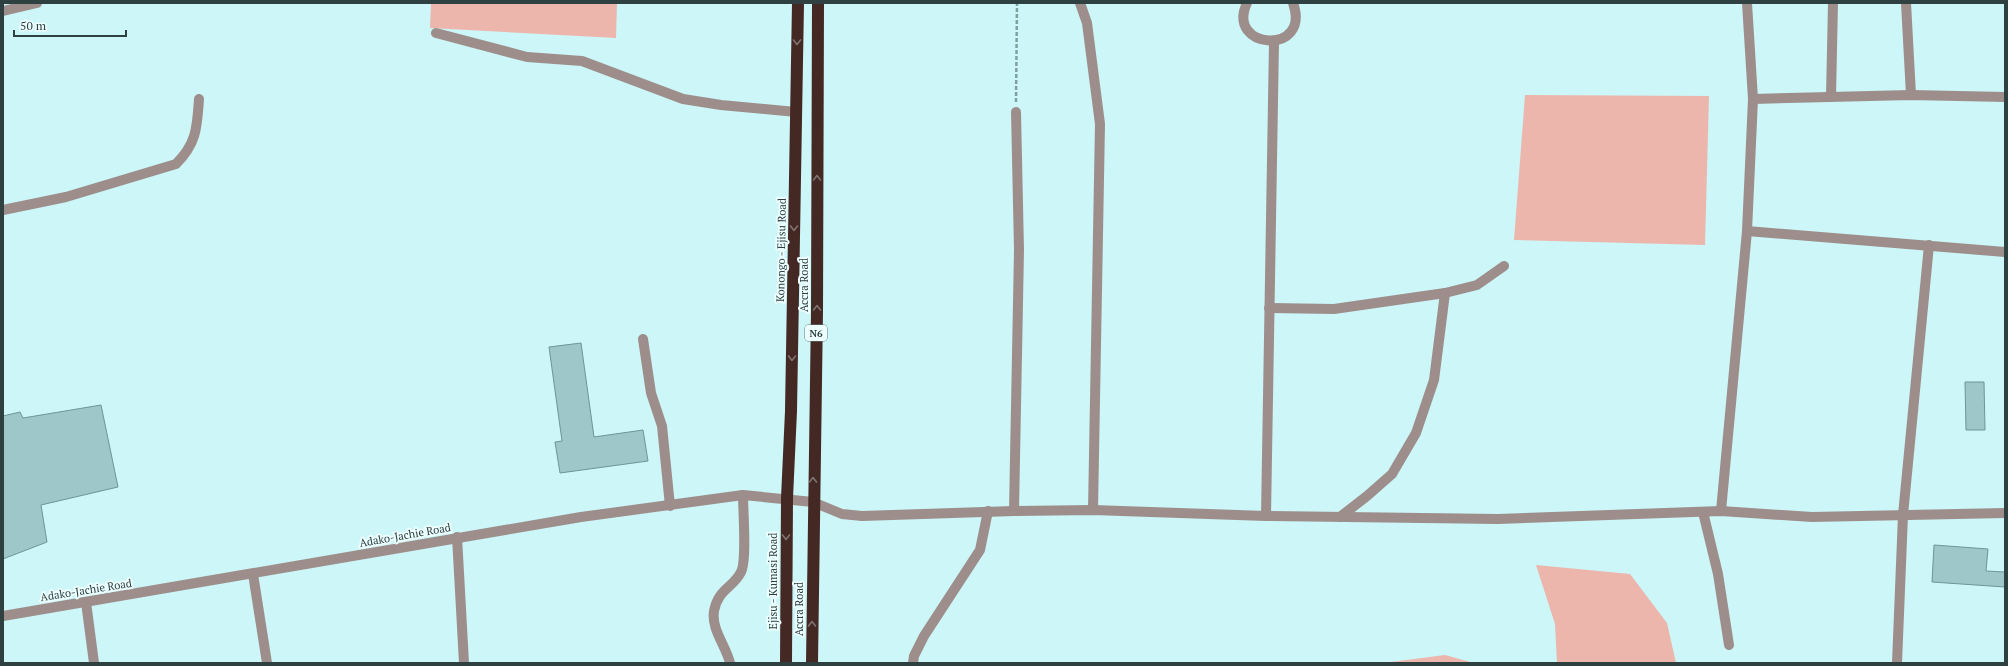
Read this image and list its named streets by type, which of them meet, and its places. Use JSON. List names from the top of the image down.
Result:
{
  "streets": {
    "highway": [
      "Konongo - Ejisu Road",
      "Accra Road",
      "N6",
      "Ejisu - Kumasi Road"
    ],
    "street": ["Adako-Jachie Road"]
  },
  "crossings": [
    ["Konongo - Ejisu Road", "Adako-Jachie Road"],
    ["Konongo - Ejisu Road", "Ejisu - Kumasi Road"],
    ["Accra Road", "Adako-Jachie Road"],
    ["Adako-Jachie Road", "Ejisu - Kumasi Road"]
  ],
  "one_way": ["Konongo - Ejisu Road", "Accra Road", "Ejisu - Kumasi Road"],
  "scale_bar": "50 m"
}
